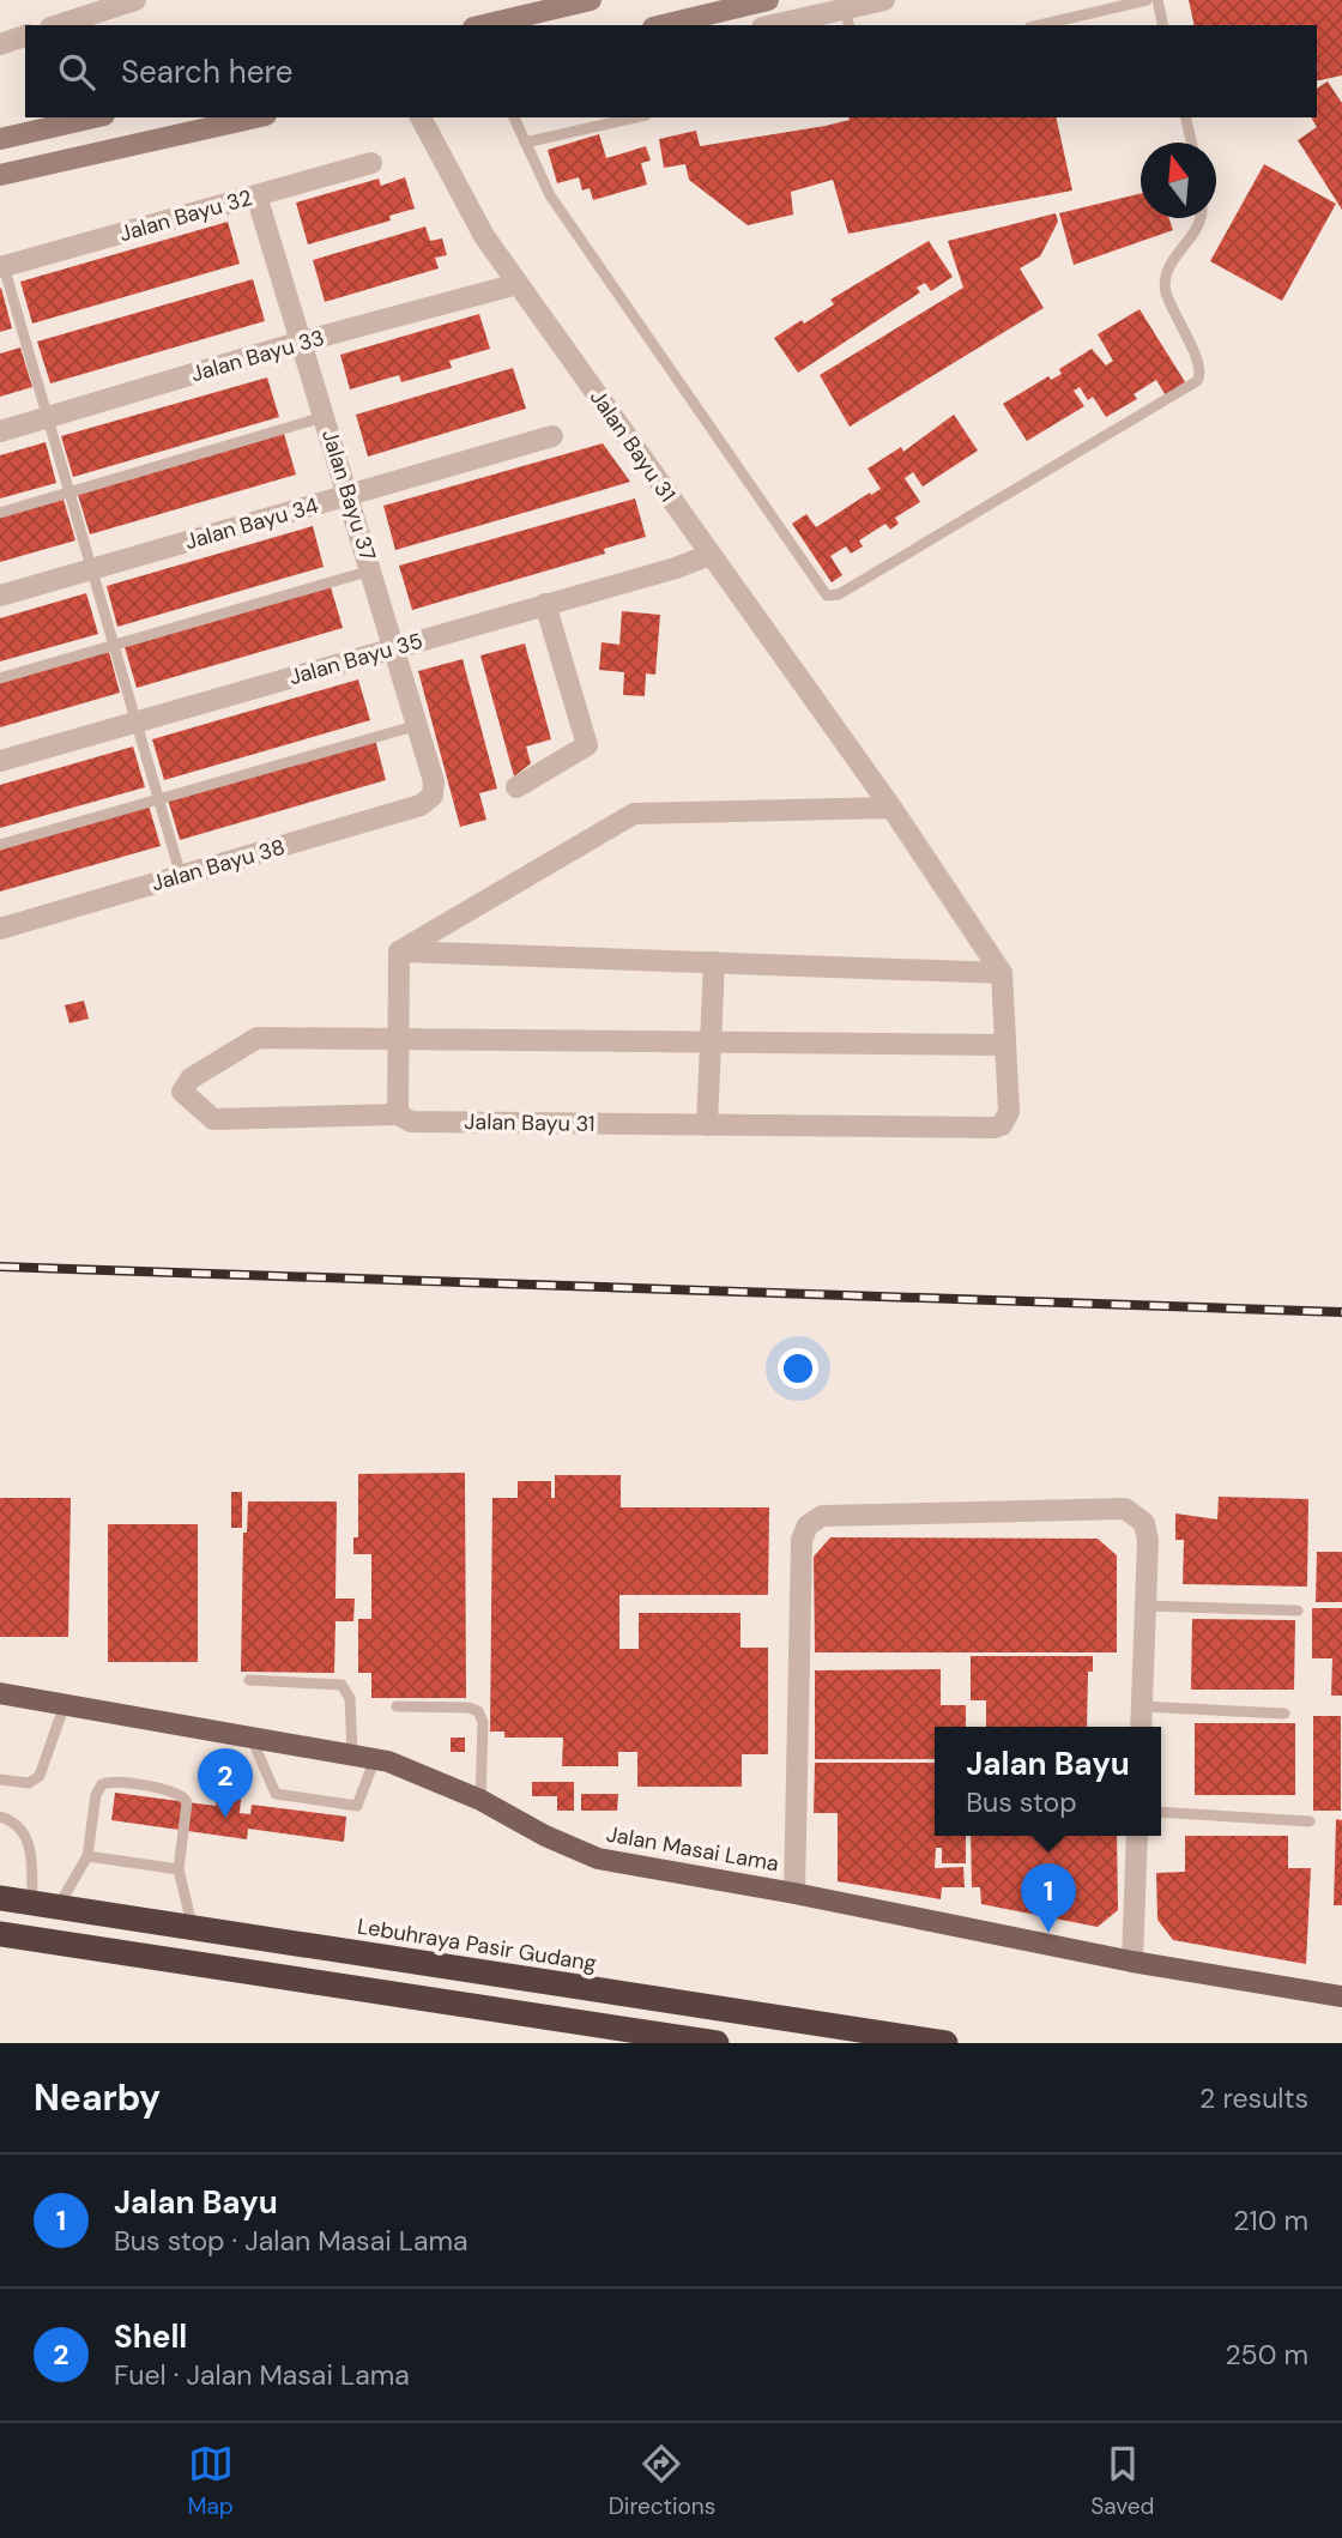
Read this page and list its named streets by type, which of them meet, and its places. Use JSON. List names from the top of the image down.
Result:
{
  "streets": {
    "highway": ["Lebuhraya Pasir Gudang"],
    "main road": ["Jalan Masai Lama"],
    "street": [
      "Jalan Bayu 32",
      "Jalan Bayu 33",
      "Jalan Bayu 31",
      "Jalan Bayu 37",
      "Jalan Bayu 34",
      "Jalan Bayu 35",
      "Jalan Bayu 38"
    ]
  },
  "crossings": [
    ["Jalan Bayu 32", "Jalan Bayu 37"],
    ["Jalan Bayu 33", "Jalan Bayu 31"],
    ["Jalan Bayu 33", "Jalan Bayu 37"],
    ["Jalan Bayu 31", "Jalan Bayu 35"],
    ["Jalan Bayu 37", "Jalan Bayu 34"],
    ["Jalan Bayu 37", "Jalan Bayu 35"],
    ["Jalan Bayu 37", "Jalan Bayu 38"]
  ],
  "north": "top",
  "page": {
    "search": "Search here",
    "popup": ["Jalan Bayu", "Bus stop"],
    "pins": ["2", "1"],
    "heading": ["Nearby", "2 results"],
    "list": [
      {
        "mark": "1",
        "name": "Jalan Bayu",
        "note": "Bus stop · Jalan Masai Lama",
        "value": "210 m"
      },
      {
        "mark": "2",
        "name": "Shell",
        "note": "Fuel · Jalan Masai Lama",
        "value": "250 m"
      }
    ],
    "nav": ["Map", "Directions", "Saved"]
  }
}
